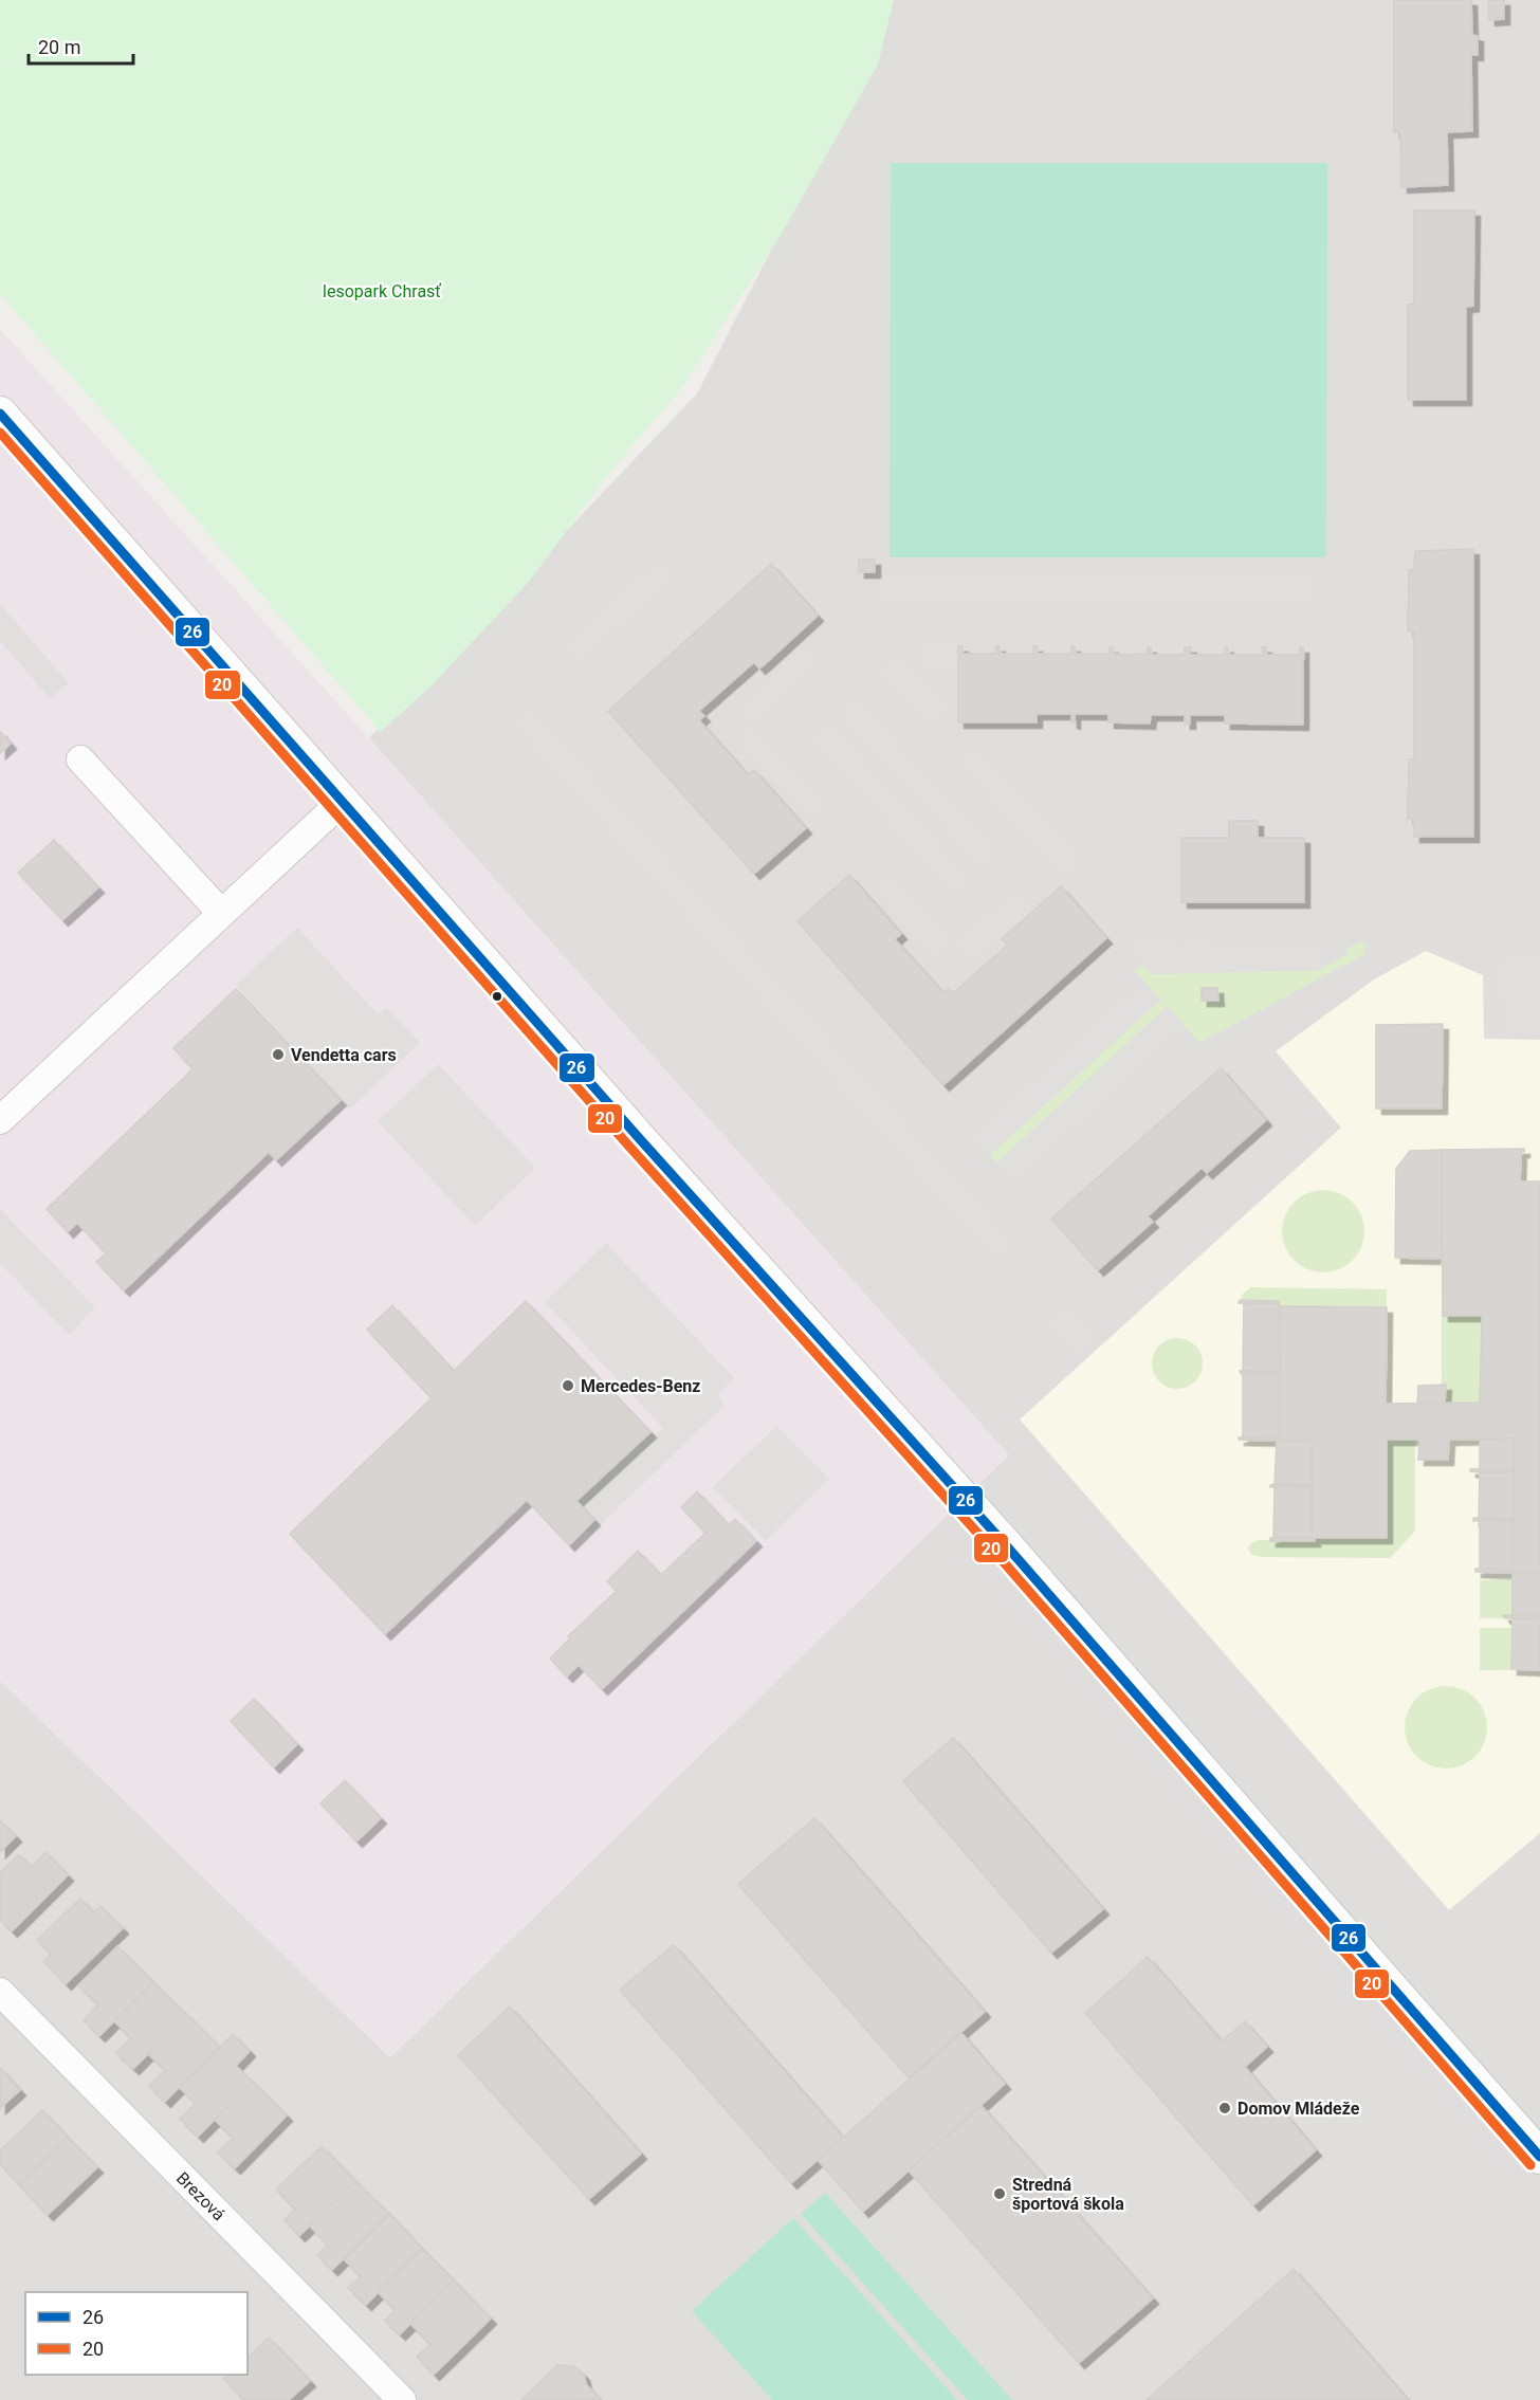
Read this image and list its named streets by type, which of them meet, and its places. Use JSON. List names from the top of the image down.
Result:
{
  "streets": {
    "street": ["Brezová"]
  },
  "parks": ["lesopark Chrasť"],
  "places": [
    "Vendetta cars",
    "Mercedes-Benz",
    "Domov Mládeže",
    "Stredná športová škola"
  ],
  "lines": ["transit line 26", "transit line 20"],
  "legend": ["26", "20"],
  "scale_bar": "20 m"
}
